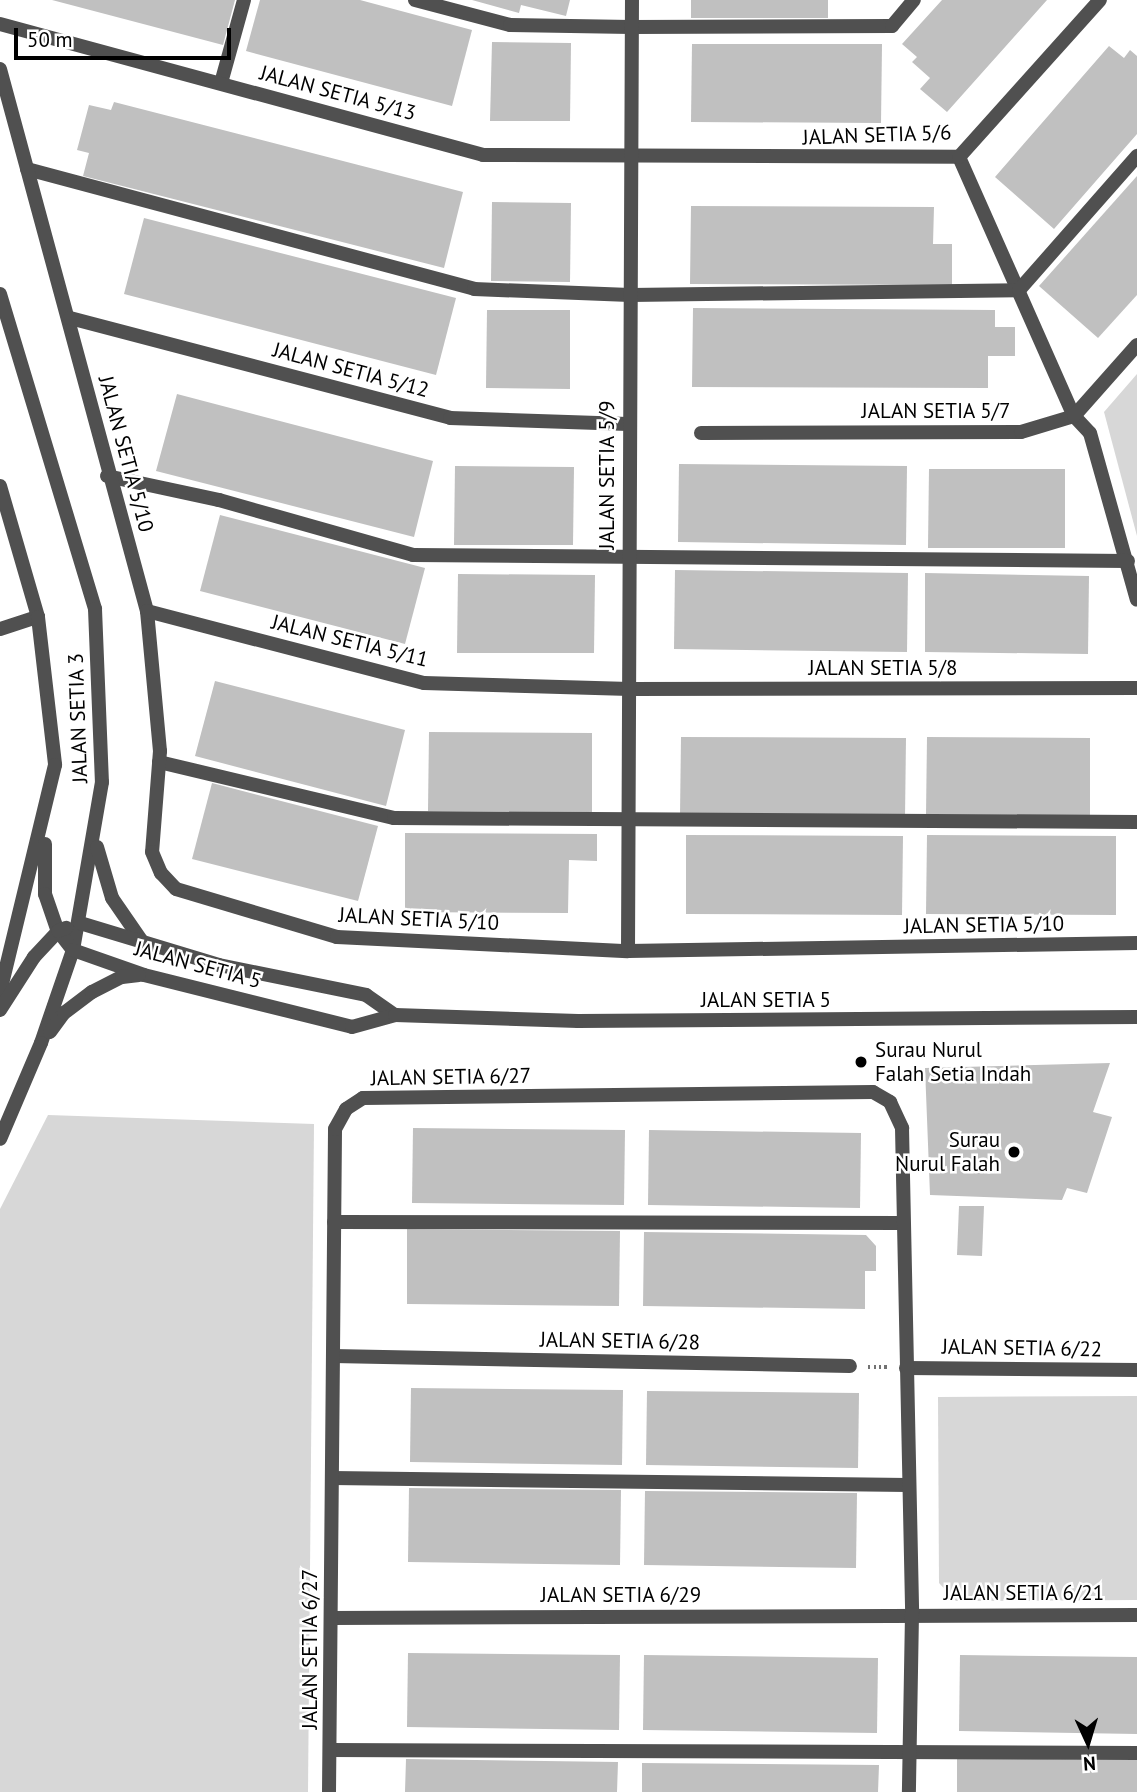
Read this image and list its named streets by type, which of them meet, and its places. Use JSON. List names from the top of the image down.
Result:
{
  "streets": {
    "street": [
      "JALAN SETIA 5/13",
      "JALAN SETIA 5/6",
      "JALAN SETIA 5/12",
      "JALAN SETIA 5/7",
      "JALAN SETIA 5/10",
      "JALAN SETIA 5/9",
      "JALAN SETIA 5/11",
      "JALAN SETIA 5/8",
      "JALAN SETIA 3",
      "JALAN SETIA 5",
      "JALAN SETIA 6/27",
      "JALAN SETIA 6/28",
      "JALAN SETIA 6/22",
      "JALAN SETIA 6/21",
      "JALAN SETIA 6/29"
    ]
  },
  "crossings": [
    ["JALAN SETIA 5/13", "JALAN SETIA 5/6"],
    ["JALAN SETIA 5/13", "JALAN SETIA 5/9"],
    ["JALAN SETIA 5/6", "JALAN SETIA 5/9"],
    ["JALAN SETIA 5/12", "JALAN SETIA 5/10"],
    ["JALAN SETIA 5/12", "JALAN SETIA 5/9"],
    ["JALAN SETIA 5/10", "JALAN SETIA 5/9"],
    ["JALAN SETIA 5/10", "JALAN SETIA 5/11"],
    ["JALAN SETIA 5/9", "JALAN SETIA 5/11"],
    ["JALAN SETIA 5/9", "JALAN SETIA 5/8"],
    ["JALAN SETIA 5/11", "JALAN SETIA 5/8"],
    ["JALAN SETIA 3", "JALAN SETIA 5"],
    ["JALAN SETIA 6/27", "JALAN SETIA 6/28"],
    ["JALAN SETIA 6/27", "JALAN SETIA 6/22"],
    ["JALAN SETIA 6/27", "JALAN SETIA 6/21"],
    ["JALAN SETIA 6/27", "JALAN SETIA 6/29"],
    ["JALAN SETIA 6/21", "JALAN SETIA 6/29"]
  ],
  "places": ["Surau Nurul Falah Setia Indah", "Surau Nurul Falah"],
  "scale_bar": "50 m",
  "north": "bottom"
}
